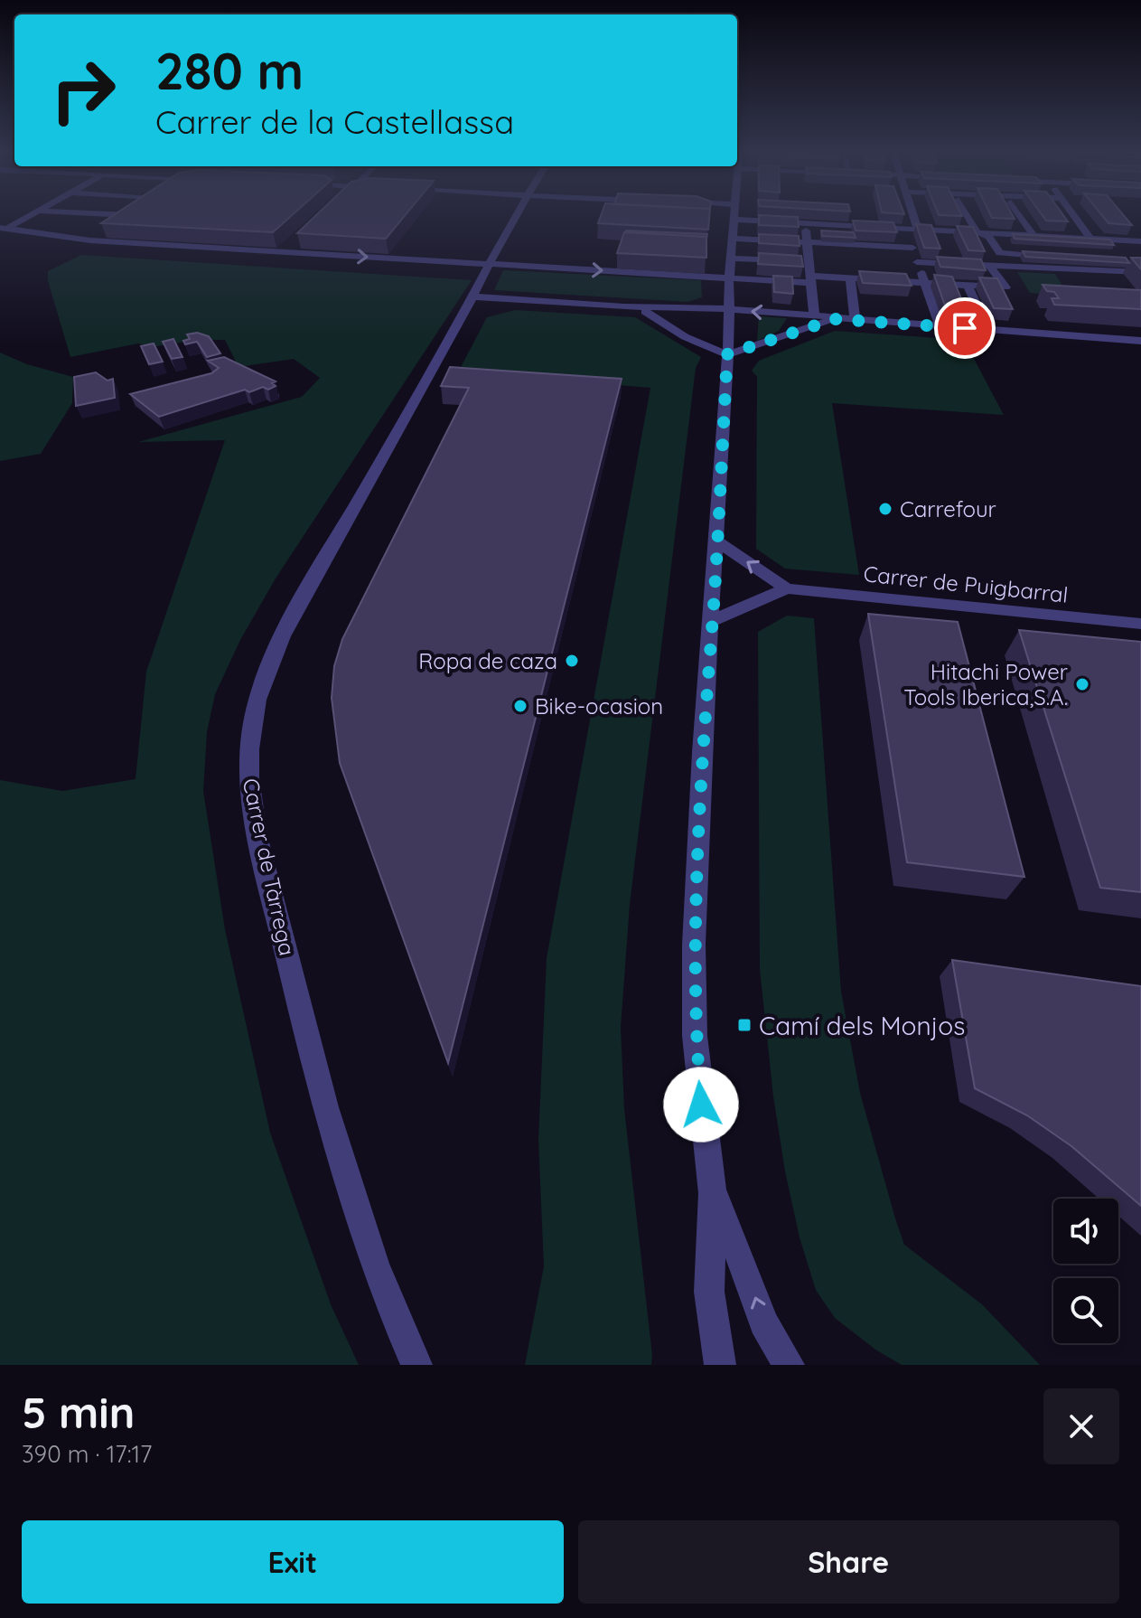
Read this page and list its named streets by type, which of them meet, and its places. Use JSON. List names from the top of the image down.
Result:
{
  "streets": {
    "street": ["Carrer de Puigbarral", "Carrer de Tàrrega"]
  },
  "places": {
    "other": [
      "Carrefour",
      "Ropa de caza",
      "Hitachi Power Tools Iberica,S.A.",
      "Bike-ocasion"
    ],
    "transit": ["Camí dels Monjos"]
  },
  "page": {
    "turn": ["280 m", "Carrer de la Castellassa"],
    "heading": ["5 min", "390 m · 17:17"],
    "buttons": ["Exit", "Share"]
  }
}
